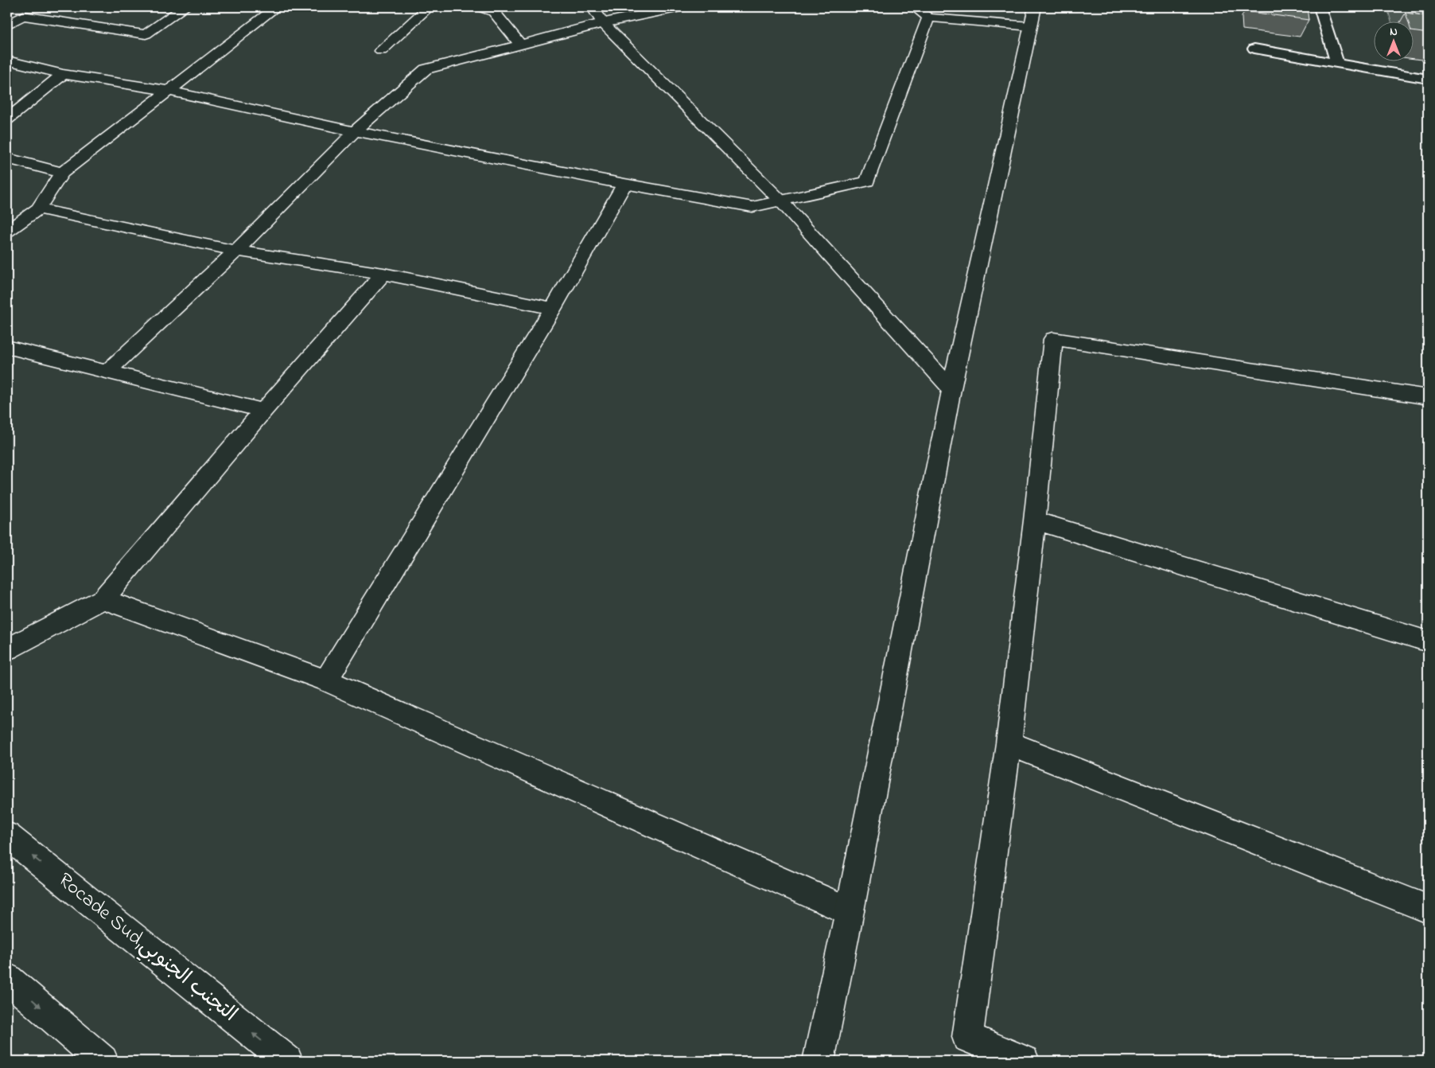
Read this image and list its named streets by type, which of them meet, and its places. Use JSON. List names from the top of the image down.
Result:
{
  "streets": {
    "street": ["Rocade Sud,التجنب الجنوبي"]
  },
  "north": "top"
}
